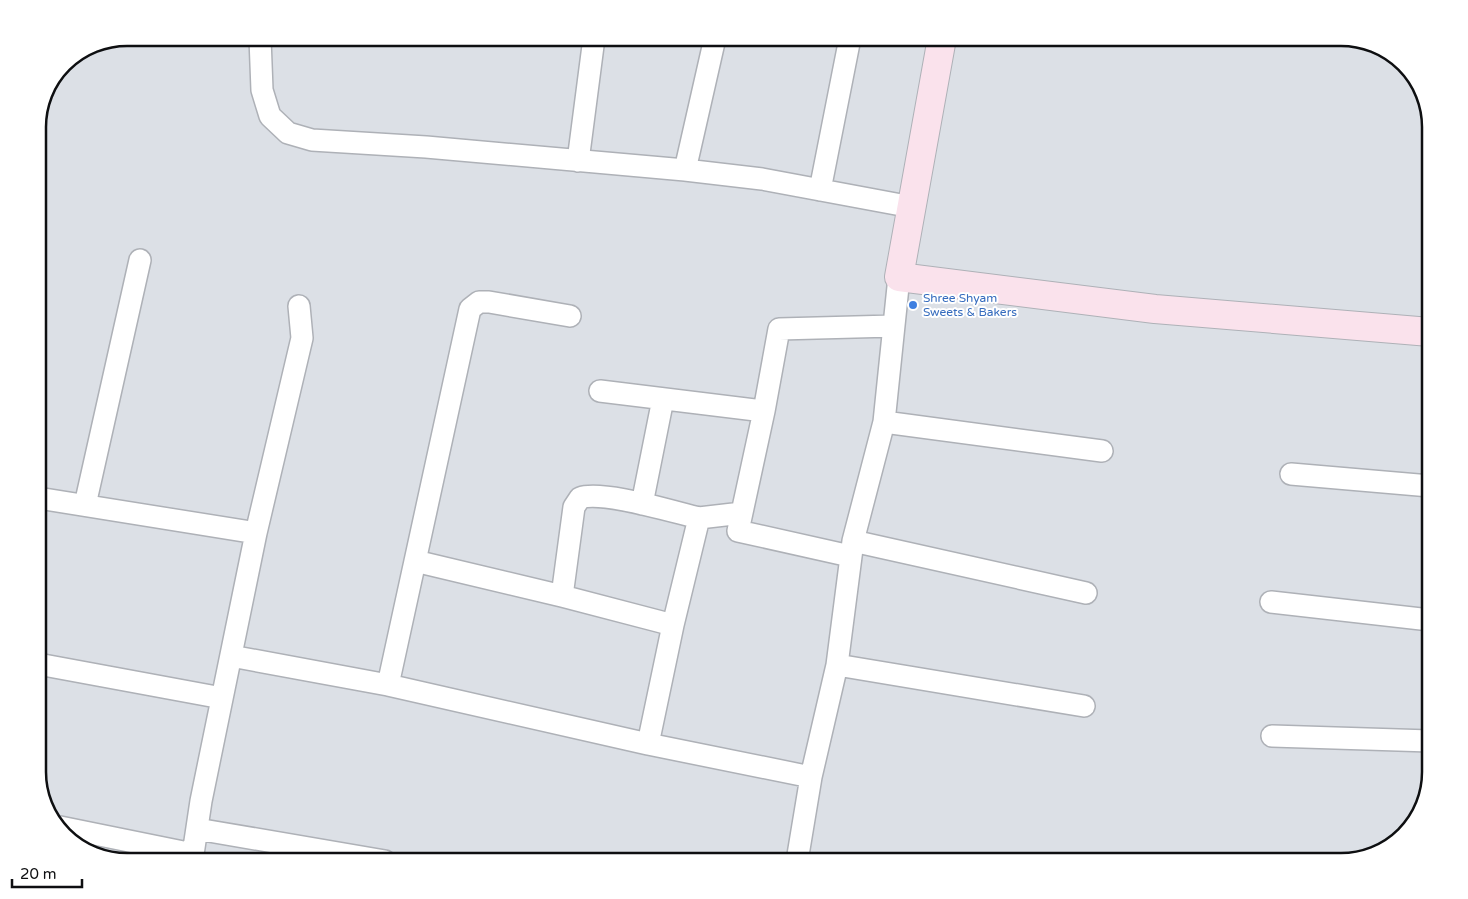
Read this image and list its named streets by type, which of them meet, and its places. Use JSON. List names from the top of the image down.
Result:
{
  "places": ["Shree Shyam Sweets & Bakers"],
  "scale_bar": "20 m"
}
